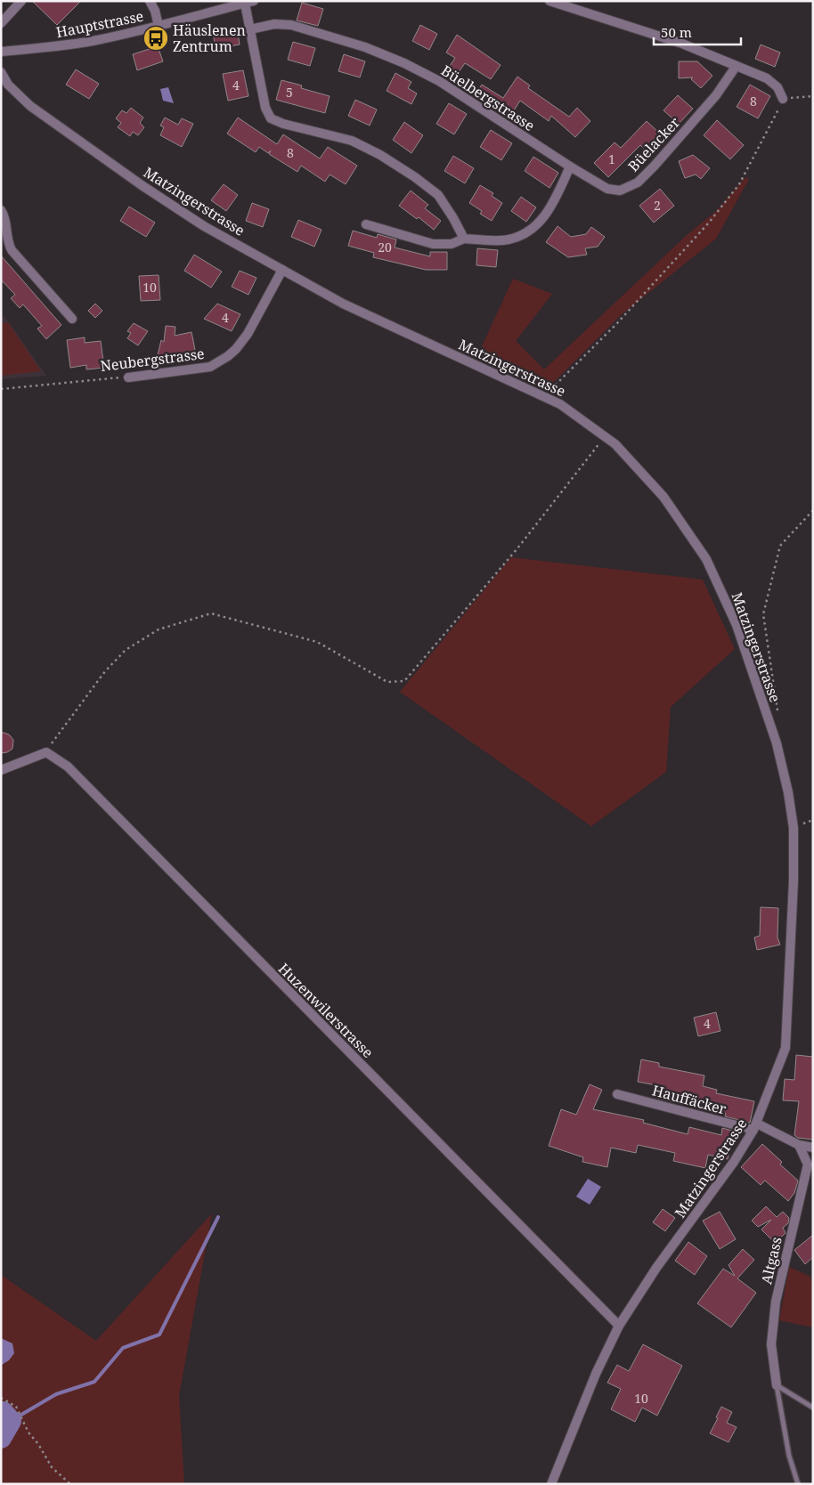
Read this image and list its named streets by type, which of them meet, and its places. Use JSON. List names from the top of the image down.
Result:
{
  "streets": {
    "street": [
      "Hauptstrasse",
      "Büelbergstrasse",
      "Büelacker",
      "Matzingerstrasse",
      "Neubergstrasse",
      "Huzenwilerstrasse",
      "Hauffäcker",
      "Altgass"
    ]
  },
  "crossings": [
    ["Büelbergstrasse", "Büelacker"],
    ["Matzingerstrasse", "Neubergstrasse"],
    ["Matzingerstrasse", "Huzenwilerstrasse"],
    ["Matzingerstrasse", "Hauffäcker"],
    ["Hauffäcker", "Altgass"]
  ],
  "places": {
    "bus stop": ["Häuslenen Zentrum"]
  },
  "house_numbers": [
    "4",
    "5",
    "8",
    "8",
    "1",
    "2",
    "20",
    "10",
    "4",
    "4",
    "10"
  ],
  "scale_bar": "50 m"
}
